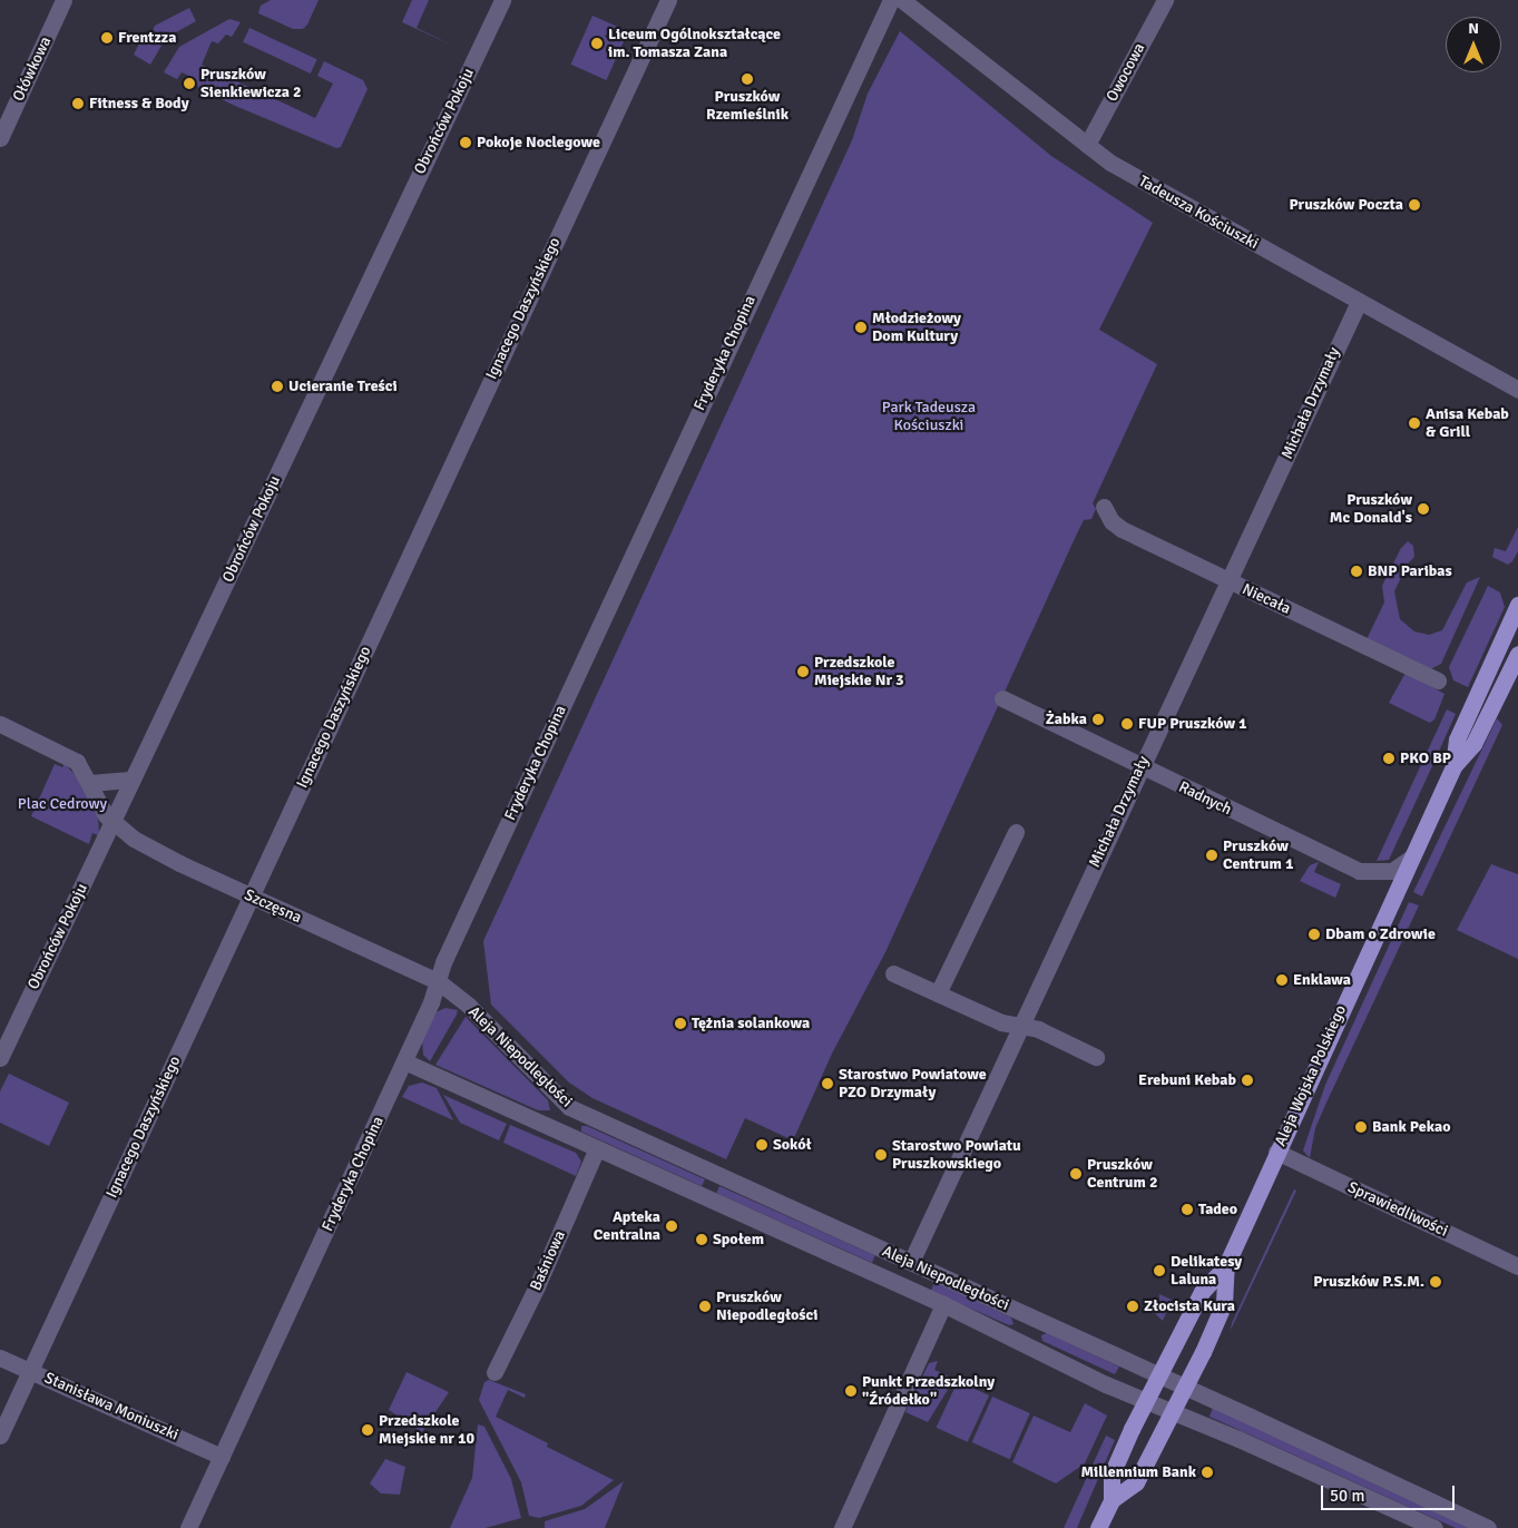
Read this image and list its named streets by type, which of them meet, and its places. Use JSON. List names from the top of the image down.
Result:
{
  "streets": {
    "main road": ["Aleja Wojska Polskiego"],
    "street": [
      "Ołówkowa",
      "Owocowa",
      "Obrońców Pokoju",
      "Tadeusza Kościuszki",
      "Ignacego Daszyńskiego",
      "Fryderyka Chopina",
      "Michała Drzymały",
      "Niecała",
      "Radnych",
      "Szczęsna",
      "Aleja Niepodległości",
      "Sprawiedliwości",
      "Baśniowa",
      "Stanisława Moniuszki"
    ]
  },
  "crossings": [
    ["Owocowa", "Tadeusza Kościuszki"],
    ["Obrońców Pokoju", "Szczęsna"],
    ["Tadeusza Kościuszki", "Michała Drzymały"],
    ["Ignacego Daszyńskiego", "Szczęsna"],
    ["Ignacego Daszyńskiego", "Stanisława Moniuszki"],
    ["Fryderyka Chopina", "Szczęsna"],
    ["Fryderyka Chopina", "Aleja Niepodległości"],
    ["Fryderyka Chopina", "Stanisława Moniuszki"],
    ["Michała Drzymały", "Niecała"],
    ["Michała Drzymały", "Radnych"],
    ["Michała Drzymały", "Aleja Niepodległości"],
    ["Radnych", "Aleja Wojska Polskiego"],
    ["Szczęsna", "Aleja Niepodległości"],
    ["Aleja Niepodległości", "Aleja Wojska Polskiego"],
    ["Aleja Niepodległości", "Baśniowa"],
    ["Aleja Wojska Polskiego", "Sprawiedliwości"]
  ],
  "parks": ["Park Tadeusza Kościuszki", "Plac Cedrowy"],
  "places": [
    "Frentzza",
    "Liceum Ogólnokształcące im. Tomasza Zana",
    "Pruszków Rzemieślnik",
    "Pruszków Sienkiewicza 2",
    "Fitness & Body",
    "Pokoje Noclegowe",
    "Pruszków Poczta",
    "Młodzieżowy Dom Kultury",
    "Ucieranie Treści",
    "Anisa Kebab & Grill",
    "Pruszków Mc Donald's",
    "BNP Paribas",
    "Przedszkole Miejskie Nr 3",
    "Żabka",
    "FUP Pruszków 1",
    "PKO BP",
    "Pruszków Centrum 1",
    "Dbam o Zdrowie",
    "Enklawa",
    "Tężnia solankowa",
    "Erebuni Kebab",
    "Starostwo Powiatowe PZO Drzymały",
    "Bank Pekao",
    "Sokół",
    "Starostwo Powiatu Pruszkowskiego",
    "Pruszków Centrum 2",
    "Tadeo",
    "Apteka Centralna",
    "Społem",
    "Delikatesy Laluna",
    "Pruszków P.S.M.",
    "Pruszków Niepodległości",
    "Złocista Kura",
    "Punkt Przedszkolny \"Źródełko\"",
    "Przedszkole Miejskie nr 10",
    "Millennium Bank"
  ],
  "scale_bar": "50 m",
  "north": "top"
}
